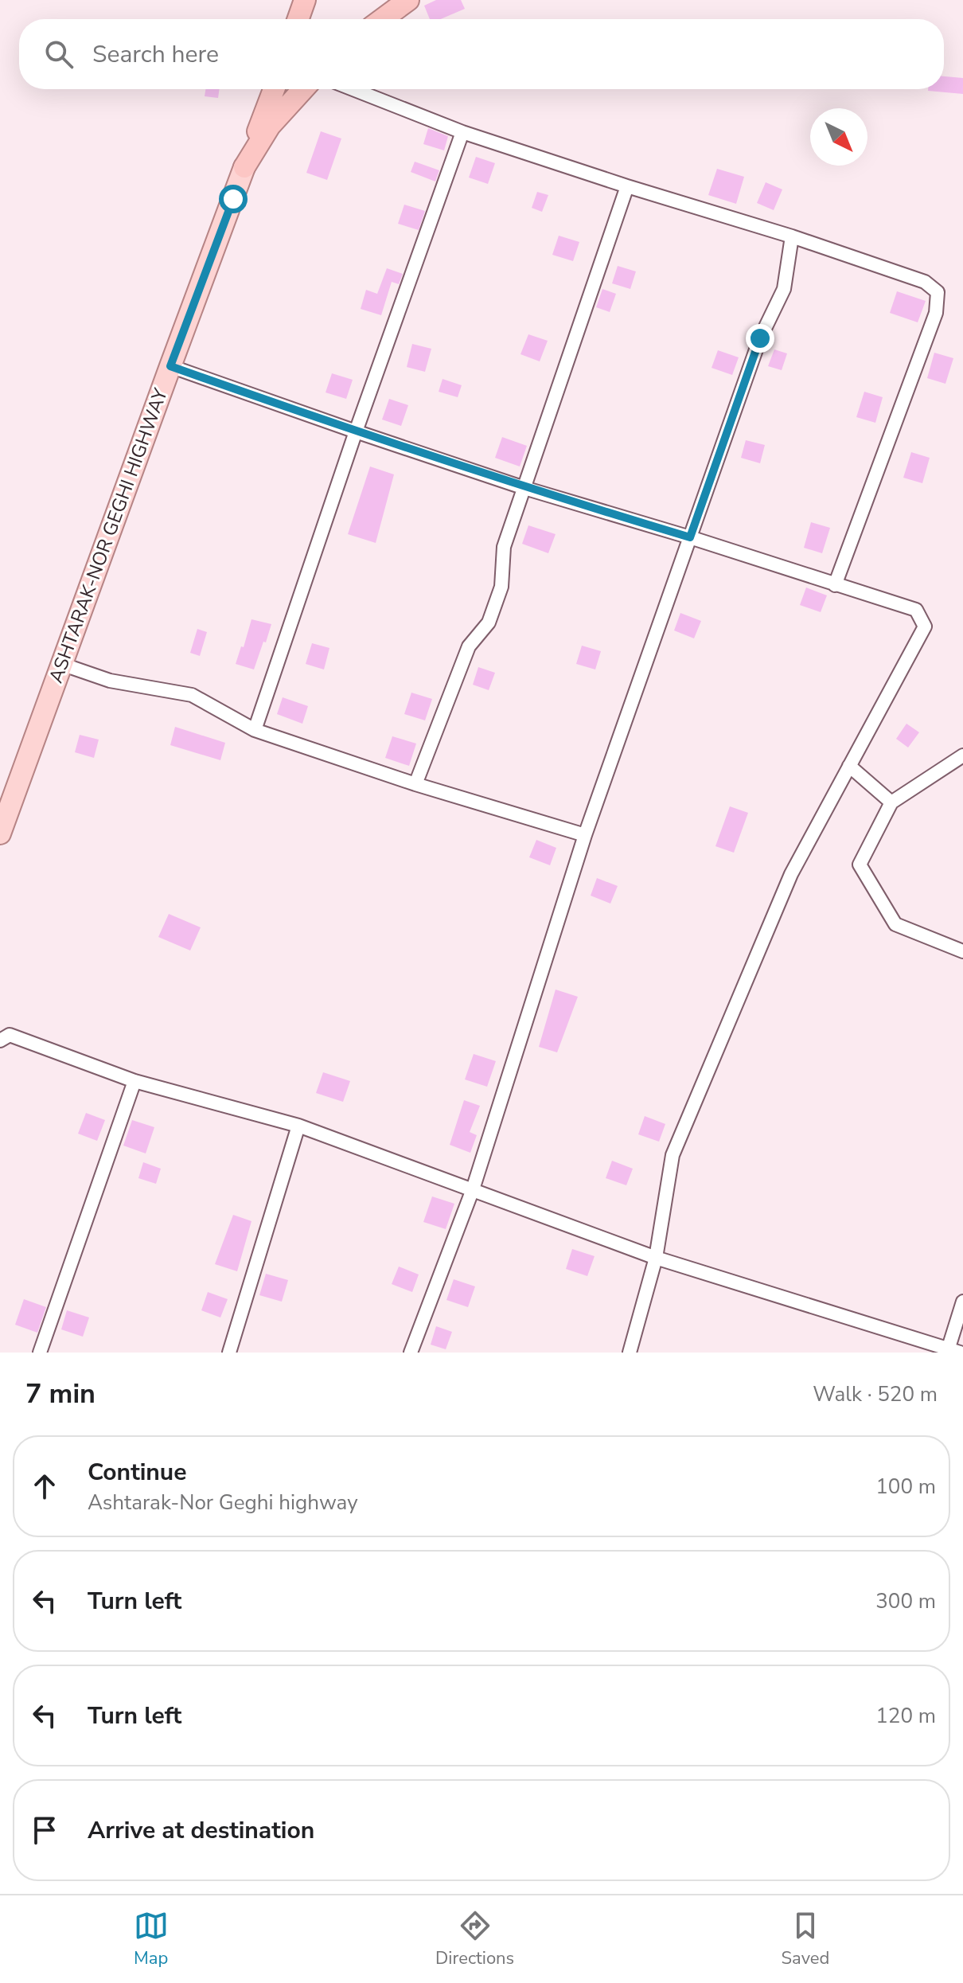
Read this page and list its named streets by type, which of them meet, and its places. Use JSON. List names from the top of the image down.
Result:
{
  "streets": {
    "main road": ["ASHTARAK-NOR GEGHI HIGHWAY"]
  },
  "north": "bottom right",
  "page": {
    "search": "Search here",
    "heading": ["7 min", "Walk · 520 m"],
    "list": [
      ["Continue", "Ashtarak-Nor Geghi highway", "100 m"],
      ["Turn left", "300 m"],
      ["Turn left", "120 m"],
      "Arrive at destination"
    ],
    "nav": ["Map", "Directions", "Saved"]
  }
}
